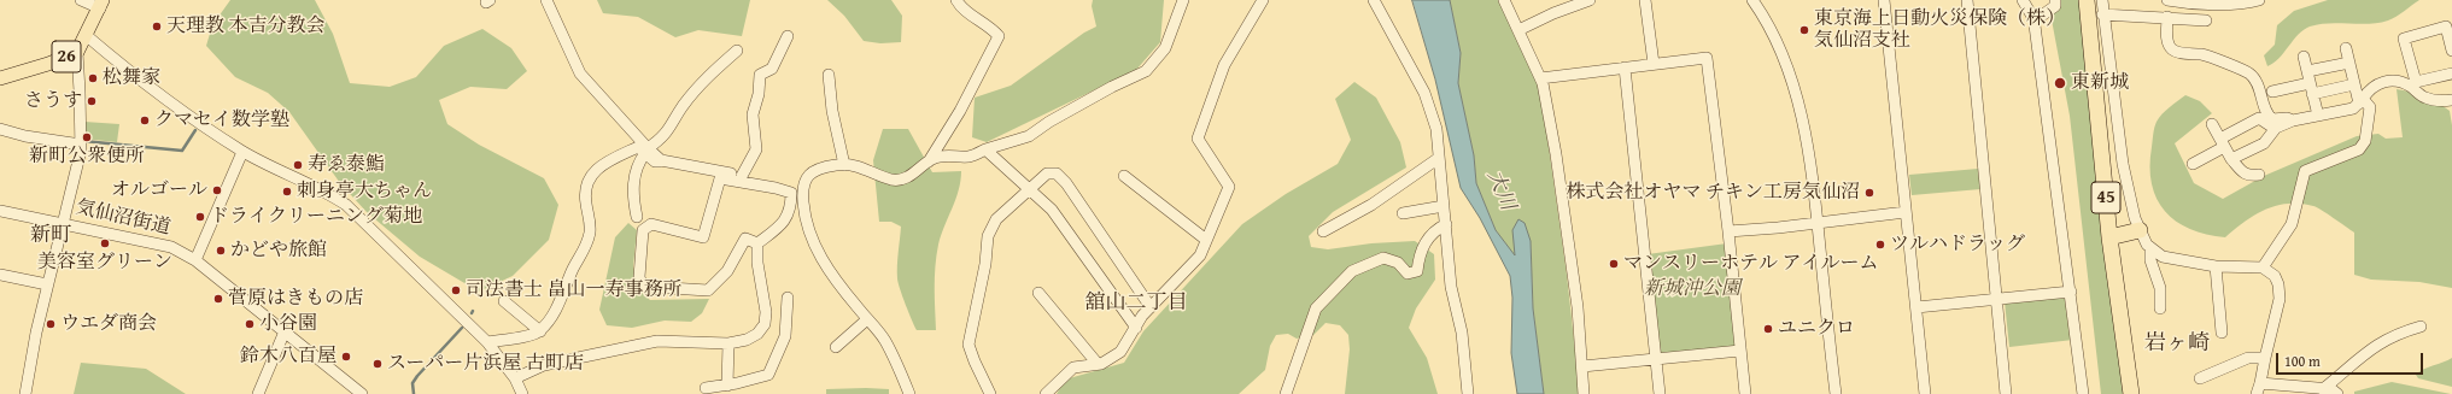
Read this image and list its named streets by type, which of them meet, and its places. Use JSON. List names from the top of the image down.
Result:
{
  "streets": {
    "highway": ["45"],
    "main road": ["26"],
    "street": ["気仙沼街道"]
  },
  "districts": ["新町", "舘山二丁目", "岩ヶ崎"],
  "water": ["大川"],
  "parks": ["新城沖公園"],
  "places": [
    "天理教 本吉分教会",
    "東京海上日動火災保険（株） 気仙沼支社",
    "松舞家",
    "東新城",
    "さうす",
    "クマセイ数学塾",
    "新町公衆便所",
    "寿ゑ泰鮨",
    "オルゴール",
    "刺身亭大ちゃん",
    "株式会社オヤマ チキン工房気仙沼",
    "ドライクリーニング菊地",
    "美容室グリーン",
    "ツルハドラッグ",
    "かどや旅館",
    "マンスリーホテル アイルーム",
    "司法書士 畠山一寿事務所",
    "菅原はきもの店",
    "ウエダ商会",
    "小谷園",
    "ユニクロ",
    "鈴木八百屋",
    "スーパー片浜屋 古町店"
  ],
  "scale_bar": "100 m"
}
